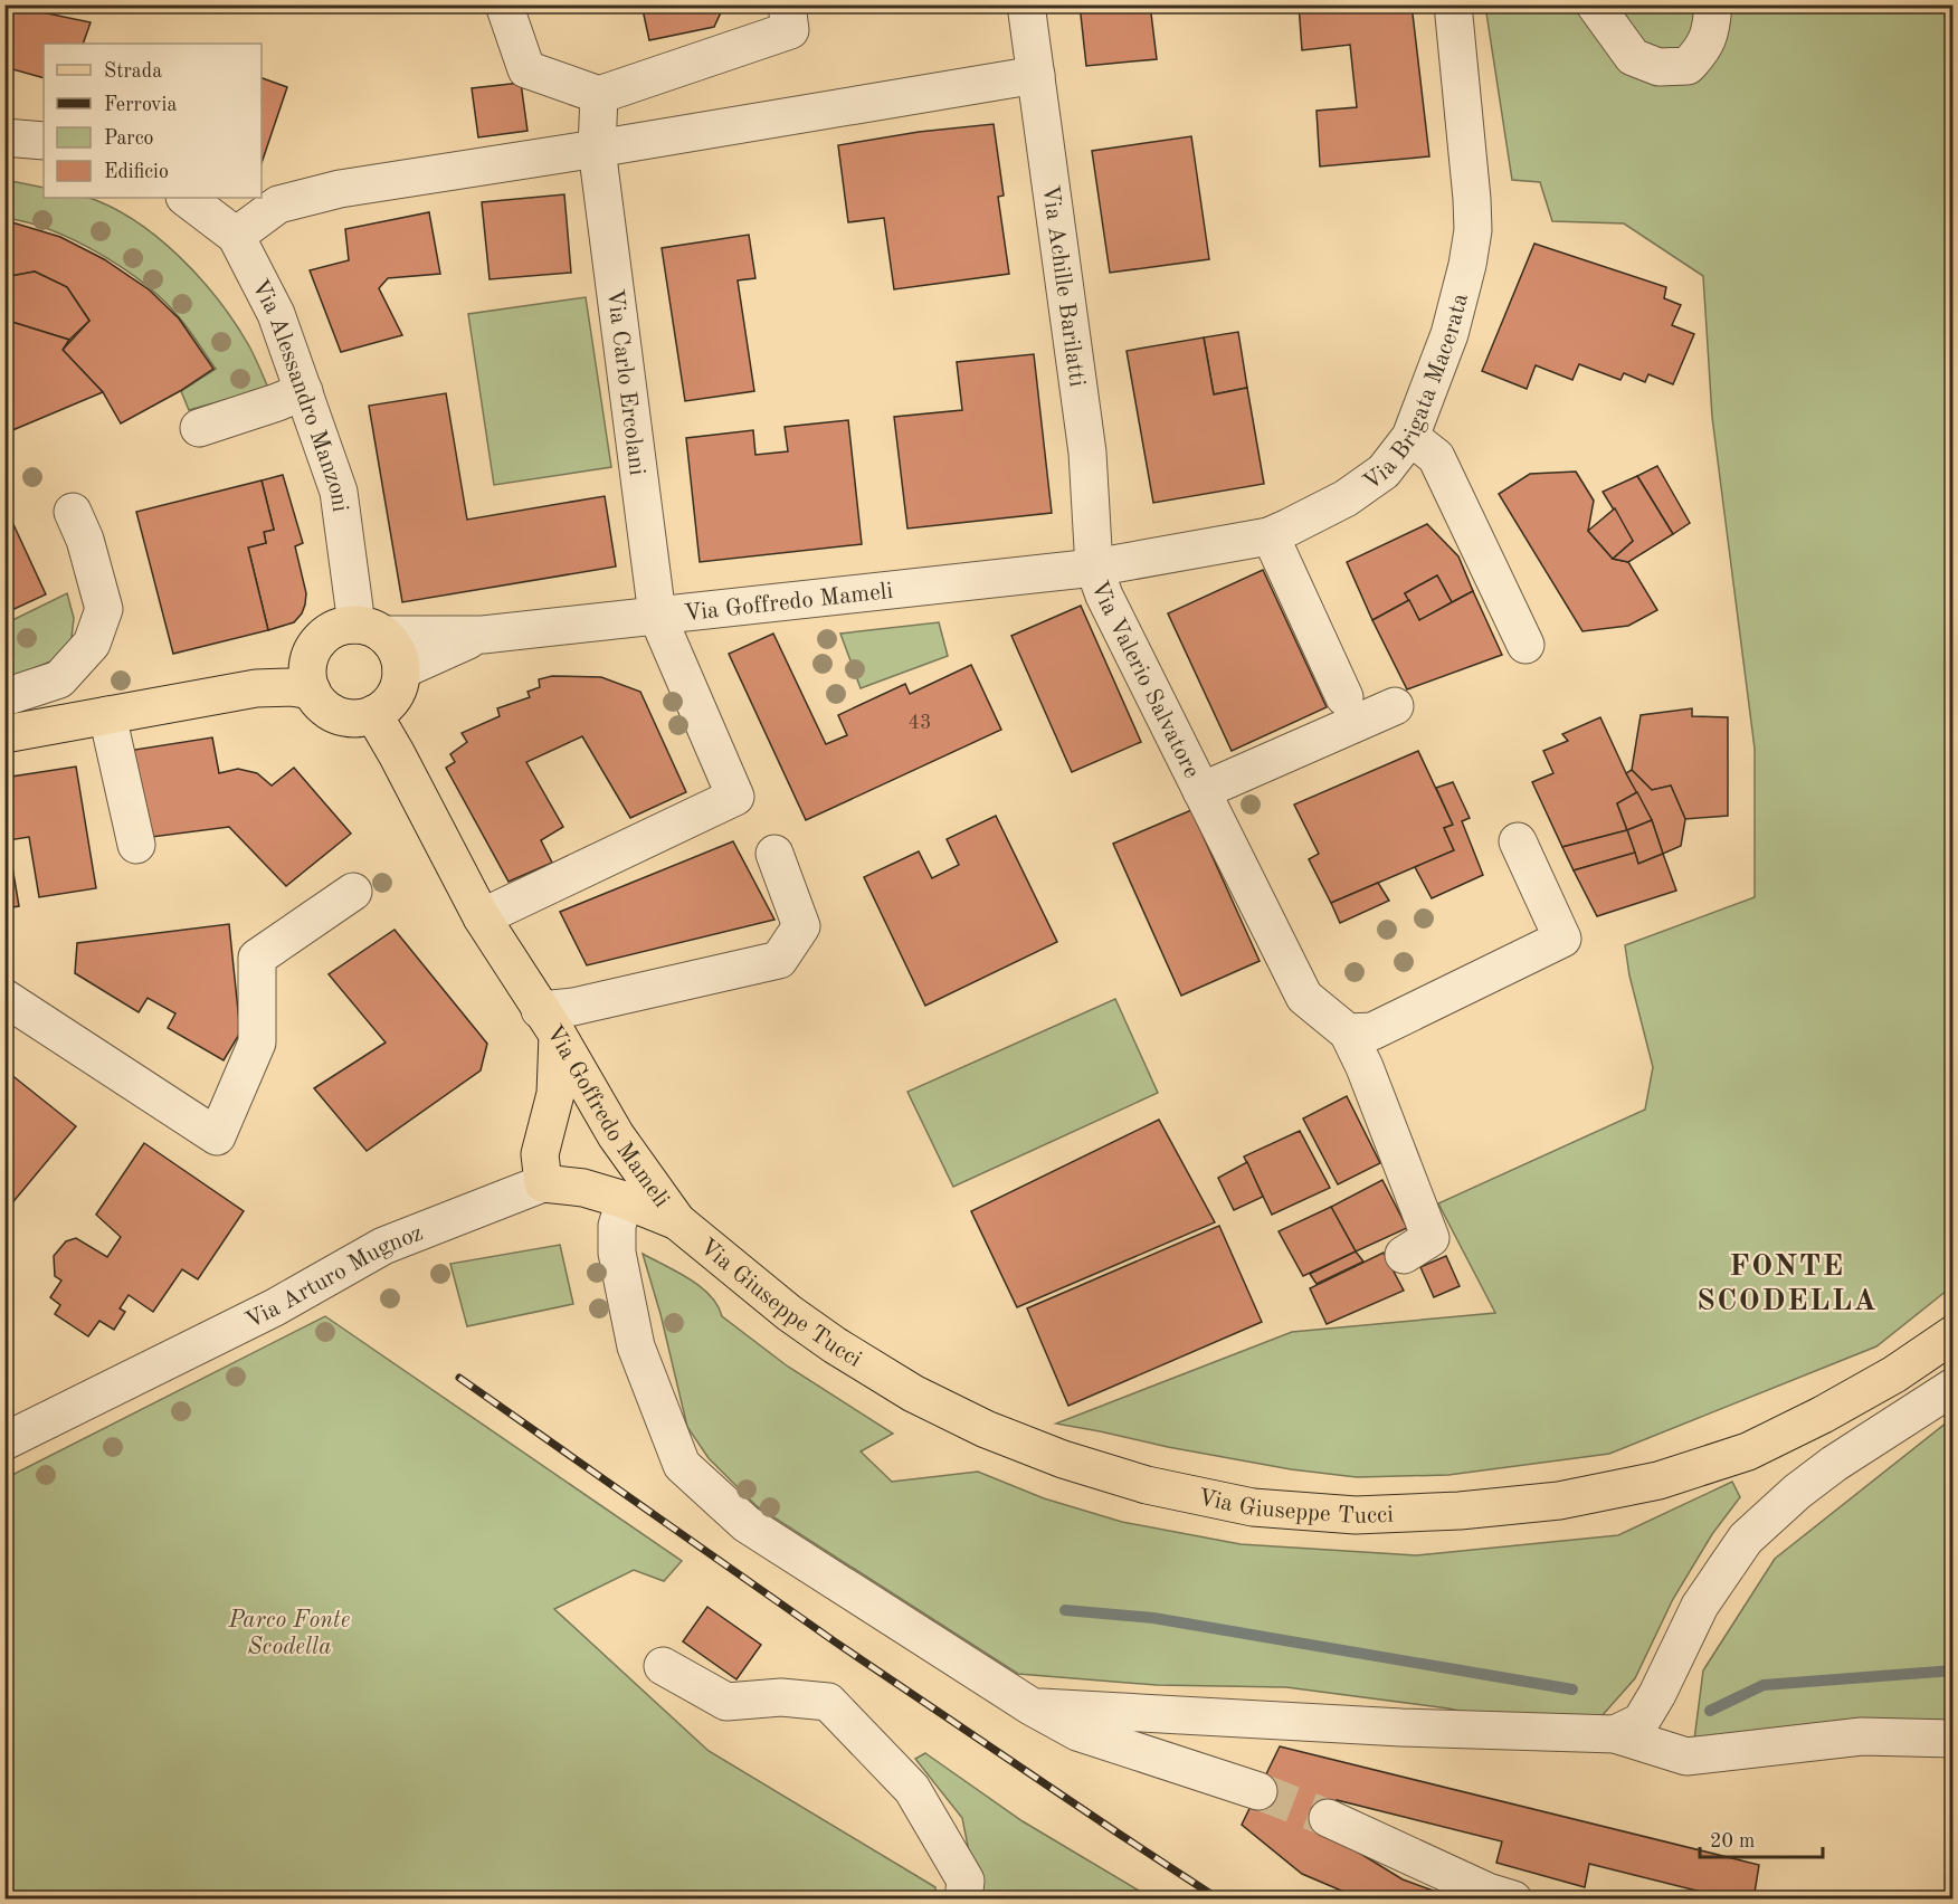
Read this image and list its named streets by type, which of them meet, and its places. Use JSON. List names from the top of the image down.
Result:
{
  "streets": {
    "main road": ["Via Goffredo Mameli", "Via Arturo Mugnoz", "Via Giuseppe Tucci"],
    "street": [
      "Via Achille Barilatti",
      "Via Carlo Ercolani",
      "Via Brigata Macerata",
      "Via Alessandro Manzoni",
      "Via Valerio Salvatore"
    ]
  },
  "crossings": [
    ["Via Achille Barilatti", "Via Brigata Macerata"],
    ["Via Achille Barilatti", "Via Goffredo Mameli"],
    ["Via Achille Barilatti", "Via Valerio Salvatore"],
    ["Via Carlo Ercolani", "Via Goffredo Mameli"],
    ["Via Brigata Macerata", "Via Goffredo Mameli"],
    ["Via Brigata Macerata", "Via Valerio Salvatore"],
    ["Via Alessandro Manzoni", "Via Goffredo Mameli"],
    ["Via Goffredo Mameli", "Via Valerio Salvatore"],
    ["Via Goffredo Mameli", "Via Arturo Mugnoz"],
    ["Via Goffredo Mameli", "Via Giuseppe Tucci"],
    ["Via Arturo Mugnoz", "Via Giuseppe Tucci"]
  ],
  "districts": ["FONTE SCODELLA"],
  "parks": ["Parco Fonte Scodella"],
  "house_numbers": ["43"],
  "legend": [
    "Strada",
    "Ferrovia",
    "Parco",
    "Edificio"
  ],
  "scale_bar": "20 m"
}
